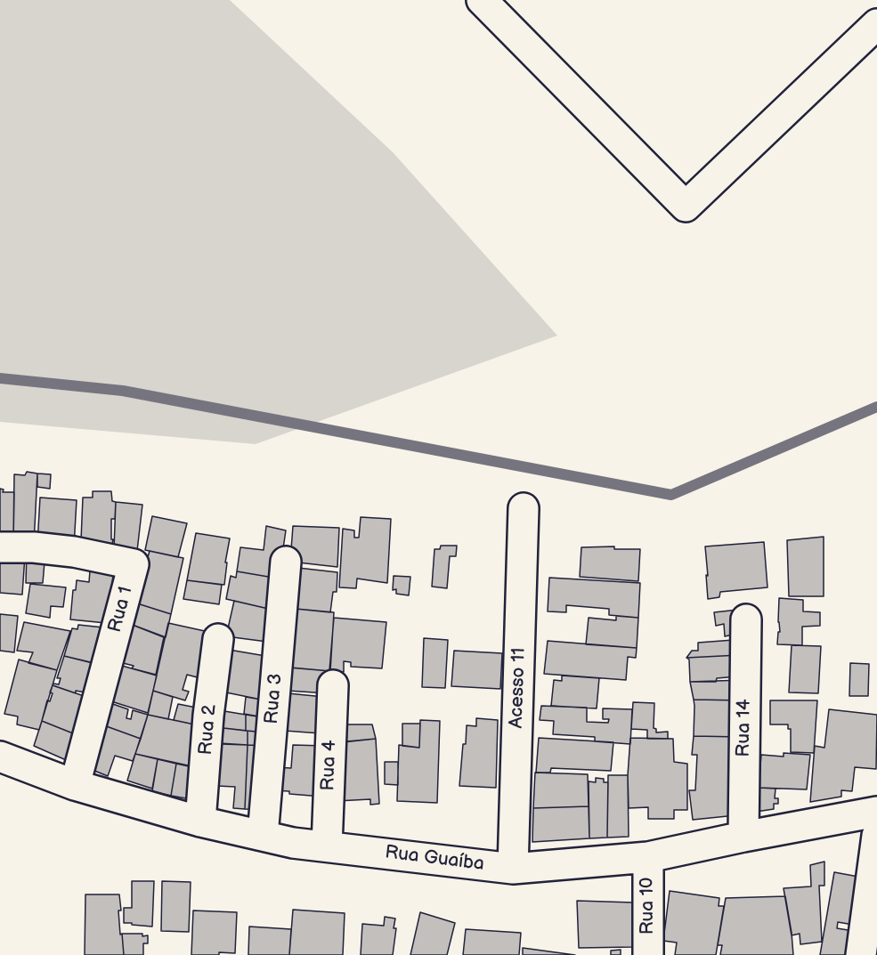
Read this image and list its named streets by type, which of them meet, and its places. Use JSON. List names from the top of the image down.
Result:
{
  "streets": {
    "street": [
      "Rua 1",
      "Acesso 11",
      "Rua 3",
      "Rua 14",
      "Rua 2",
      "Rua 4",
      "Rua Guaíba",
      "Rua 10"
    ]
  },
  "crossings": [
    ["Rua 1", "Rua Guaíba"],
    ["Acesso 11", "Rua Guaíba"],
    ["Rua 3", "Rua Guaíba"],
    ["Rua 14", "Rua Guaíba"],
    ["Rua 2", "Rua Guaíba"],
    ["Rua 4", "Rua Guaíba"],
    ["Rua Guaíba", "Rua 10"]
  ]
}
